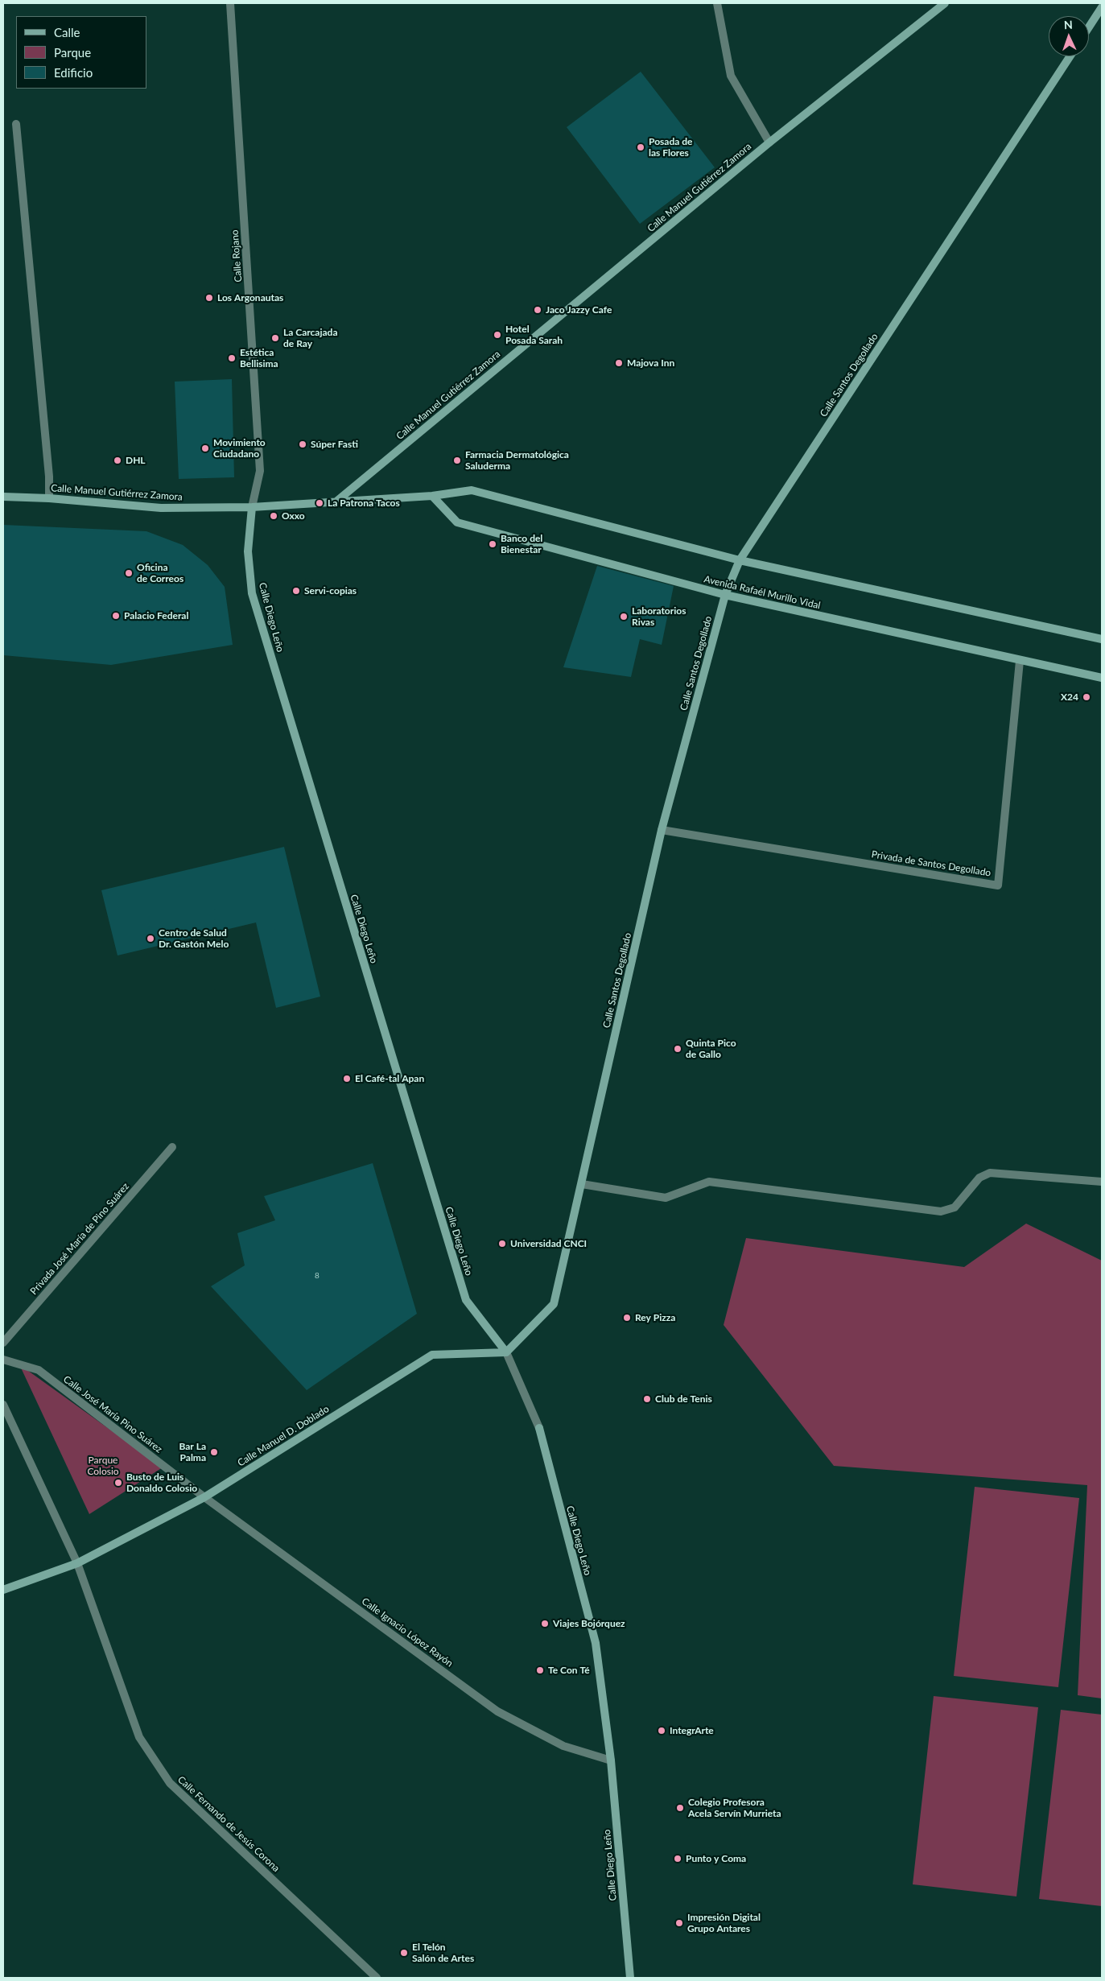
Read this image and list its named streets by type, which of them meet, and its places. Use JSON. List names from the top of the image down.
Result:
{
  "streets": {
    "main road": [
      "Calle Manuel Gutiérrez Zamora",
      "Calle Santos Degollado",
      "Avenida Rafaél Murillo Vidal",
      "Calle Diego Leño",
      "Calle Manuel D. Doblado"
    ],
    "street": [
      "Calle Rojano",
      "Privada de Santos Degollado",
      "Privada José María de Pino Suárez",
      "Calle José María Pino Suárez",
      "Calle Ignacio López Rayón",
      "Calle Fernando de Jesús Corona"
    ]
  },
  "crossings": [
    ["Calle Manuel Gutiérrez Zamora", "Calle Rojano"],
    ["Calle Manuel Gutiérrez Zamora", "Calle Diego Leño"],
    ["Calle Rojano", "Calle Diego Leño"],
    ["Calle Santos Degollado", "Avenida Rafaél Murillo Vidal"],
    ["Calle Santos Degollado", "Calle Diego Leño"],
    ["Calle Santos Degollado", "Privada de Santos Degollado"],
    ["Calle Santos Degollado", "Calle Manuel D. Doblado"],
    ["Avenida Rafaél Murillo Vidal", "Privada de Santos Degollado"],
    ["Calle Diego Leño", "Calle Manuel D. Doblado"],
    ["Calle Diego Leño", "Calle Ignacio López Rayón"],
    ["Calle José María Pino Suárez", "Calle Manuel D. Doblado"],
    ["Calle José María Pino Suárez", "Calle Ignacio López Rayón"],
    ["Calle Manuel D. Doblado", "Calle Ignacio López Rayón"],
    ["Calle Manuel D. Doblado", "Calle Fernando de Jesús Corona"]
  ],
  "parks": ["Parque Colosio"],
  "places": [
    "Posada de las Flores",
    "Los Argonautas",
    "Jaco Jazzy Cafe",
    "Hotel Posada Sarah",
    "La Carcajada de Ray",
    "Estética Bellisima",
    "Majova Inn",
    "Súper Fasti",
    "Movimiento Ciudadano",
    "DHL",
    "Farmacia Dermatológica Saluderma",
    "La Patrona Tacos",
    "Oxxo",
    "Banco del Bienestar",
    "Oficina de Correos",
    "Servi-copias",
    "Palacio Federal",
    "Laboratorios Rivas",
    "X24",
    "Centro de Salud Dr. Gastón Melo",
    "Quinta Pico de Gallo",
    "El Café-tal Apan",
    "Universidad CNCI",
    "Rey Pizza",
    "Club de Tenis",
    "Bar La Palma",
    "Busto de Luis Donaldo Colosio",
    "Viajes Bojórquez",
    "Te Con Té",
    "IntegrArte",
    "Colegio Profesora Acela Servín Murrieta",
    "Punto y Coma",
    "Impresión Digital Grupo Antares",
    "El Telón Salón de Artes"
  ],
  "house_numbers": ["8"],
  "legend": ["Calle", "Parque", "Edificio"],
  "north": "top"
}
